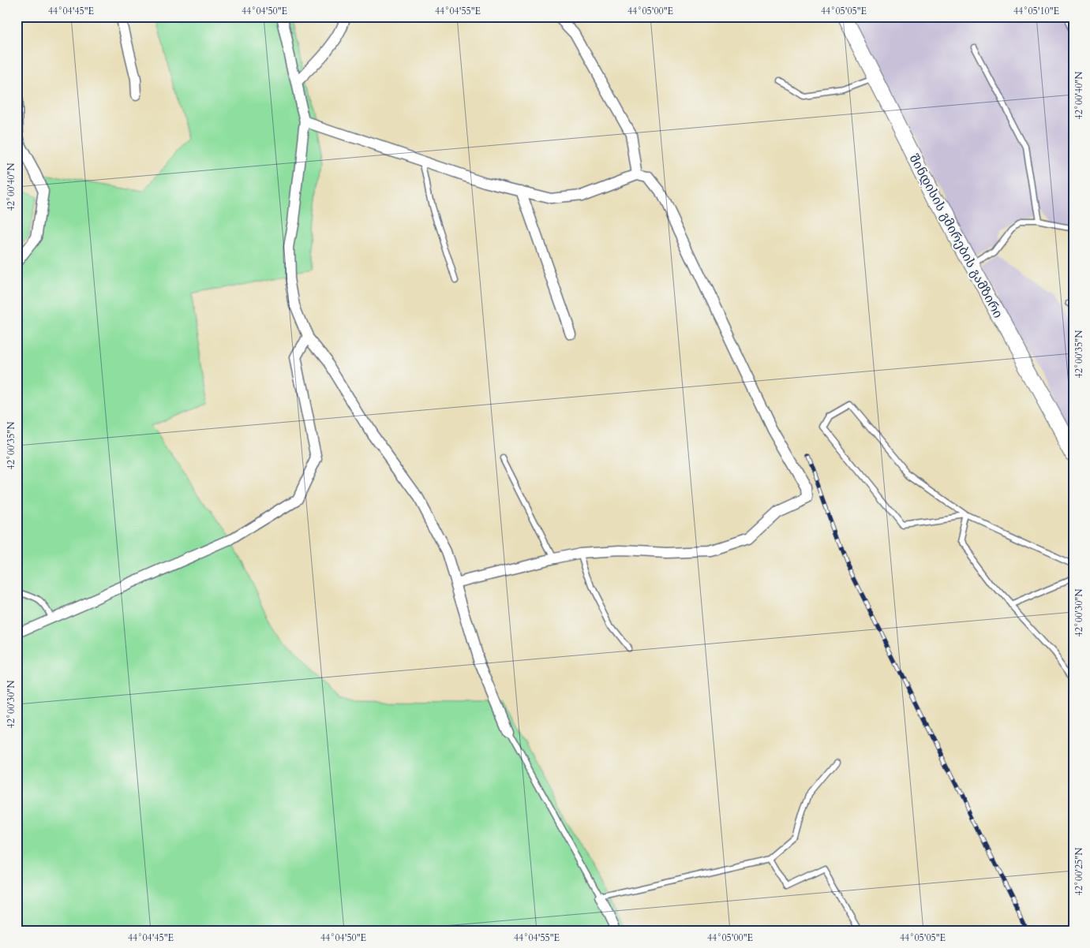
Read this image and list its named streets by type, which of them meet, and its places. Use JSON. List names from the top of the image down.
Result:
{
  "streets": {
    "main road": ["შინდისის გმირების გამზირი"]
  },
  "coordinates": [
    "44°04'45\"E",
    "44°04'50\"E",
    "44°04'55\"E",
    "44°05'00\"E",
    "44°05'05\"E",
    "44°05'10\"E",
    "42°00'40\"N",
    "42°00'35\"N",
    "42°00'30\"N",
    "42°00'25\"N"
  ]
}
